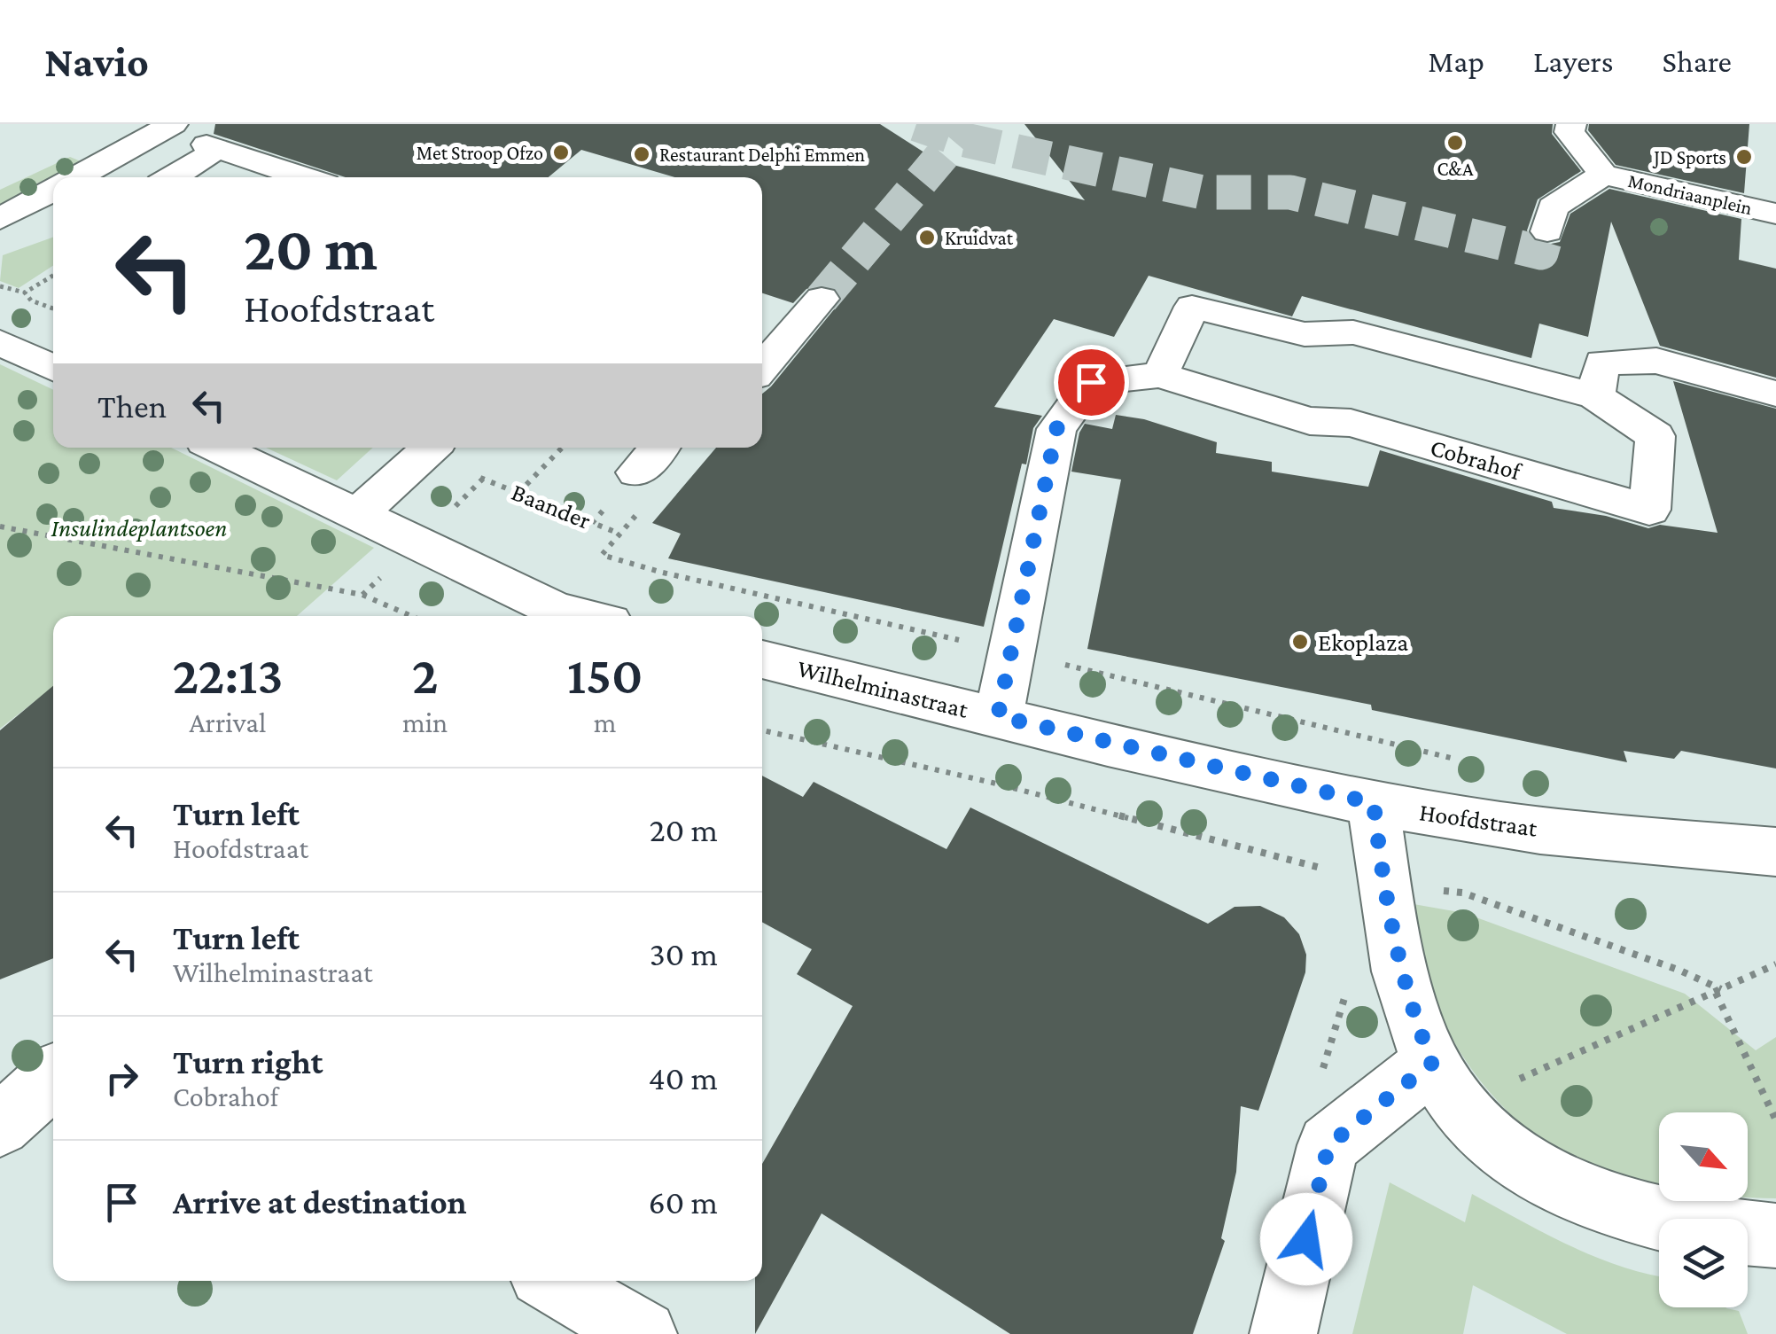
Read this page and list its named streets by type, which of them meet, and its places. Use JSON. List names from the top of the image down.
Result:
{
  "streets": {
    "street": [
      "Mondriaanplein",
      "Cobrahof",
      "Wilhelminastraat",
      "Hoofdstraat"
    ],
    "path": ["Baander"]
  },
  "crossings": [
    ["Cobrahof", "Wilhelminastraat"],
    ["Wilhelminastraat", "Hoofdstraat"]
  ],
  "parks": ["Insulindeplantsoen"],
  "places": [
    "C&A",
    "Met Stroop Ofzo",
    "Restaurant Delphi Emmen",
    "JD Sports",
    "Kruidvat",
    "Ekoplaza"
  ],
  "north": "bottom right",
  "page": {
    "header": "Navio",
    "nav": ["Map", "Layers", "Share"],
    "turn": ["20 m", "Hoofdstraat"],
    "then": "Then",
    "eta": [
      "22:13",
      "Arrival",
      "2",
      "min",
      "150",
      "m"
    ],
    "list": [
      {
        "name": "Turn left",
        "note": "Hoofdstraat",
        "value": "20 m"
      },
      {
        "name": "Turn left",
        "note": "Wilhelminastraat",
        "value": "30 m"
      },
      {
        "name": "Turn right",
        "note": "Cobrahof",
        "value": "40 m"
      },
      {
        "name": "Arrive at destination",
        "value": "60 m"
      }
    ]
  }
}
